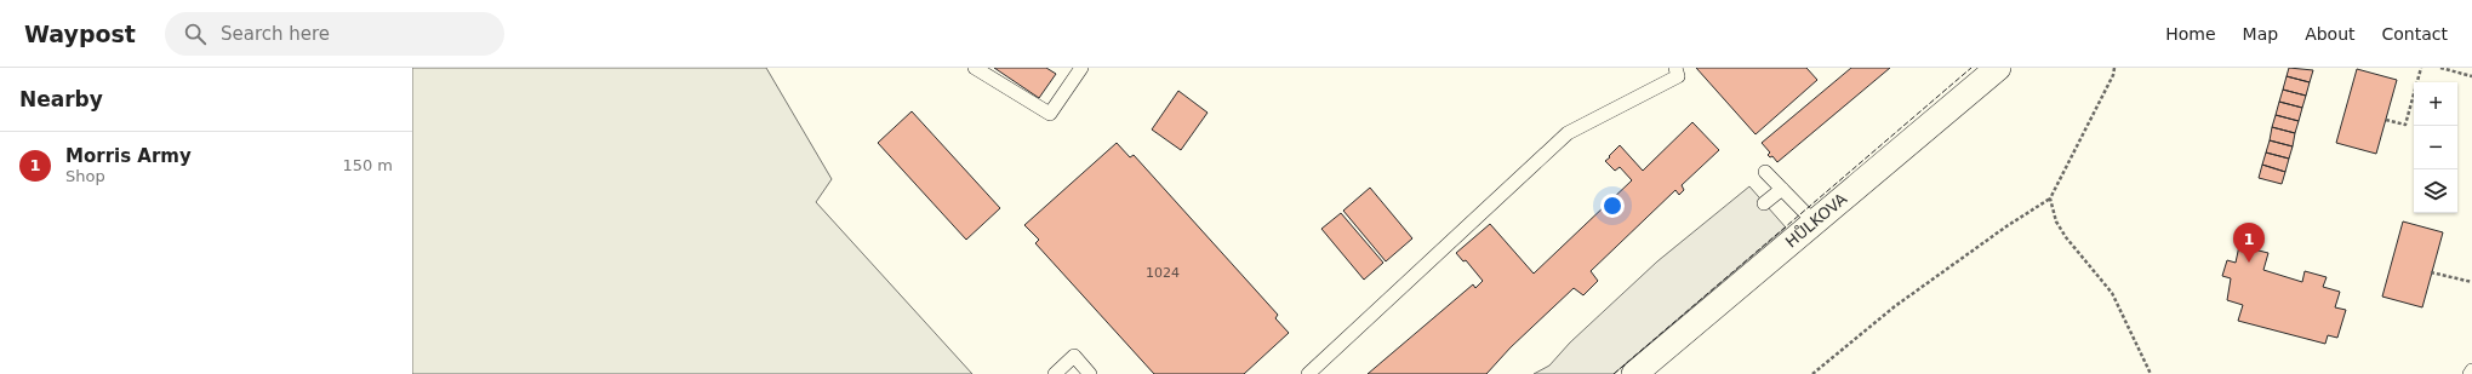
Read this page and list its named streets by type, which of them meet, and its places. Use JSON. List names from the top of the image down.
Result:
{
  "streets": {
    "street": ["HŮLKOVA"]
  },
  "house_numbers": ["1024"],
  "page": {
    "header": "Waypost",
    "search": "Search here",
    "nav": [
      "Home",
      "Map",
      "About",
      "Contact"
    ],
    "heading": "Nearby",
    "map_buttons": ["+", "−"],
    "list": [
      {
        "mark": "1",
        "name": "Morris Army",
        "note": "Shop",
        "value": "150 m"
      }
    ],
    "pins": "1"
  }
}
